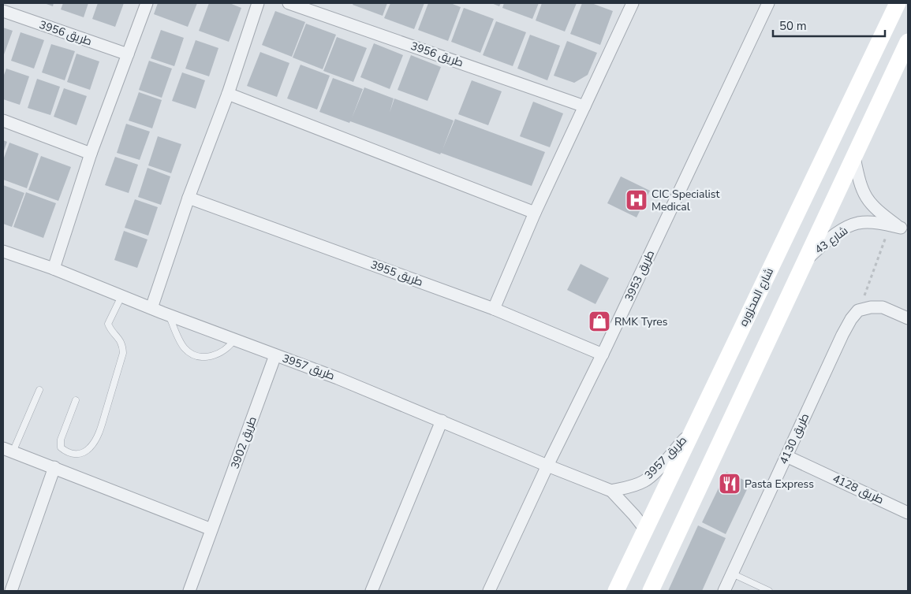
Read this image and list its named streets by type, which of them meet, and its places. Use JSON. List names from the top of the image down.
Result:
{
  "streets": {
    "main road": ["شارع المحزوره"],
    "street": [
      "طريق 3956",
      "شارع 43",
      "طريق 3955",
      "طريق 3953",
      "طريق 3957",
      "طريق 4130",
      "طريق 3902",
      "طريق 4128"
    ]
  },
  "crossings": [
    ["طريق 3955", "طريق 3953"],
    ["طريق 3953", "طريق 3957"],
    ["شارع المحزوره", "طريق 3957"],
    ["طريق 3957", "طريق 3902"],
    ["طريق 4130", "طريق 4128"]
  ],
  "places": {
    "hospital": ["CIC Specialist Medical"],
    "shop": ["RMK Tyres"],
    "restaurant": ["Pasta Express"]
  },
  "scale_bar": "50 m"
}
